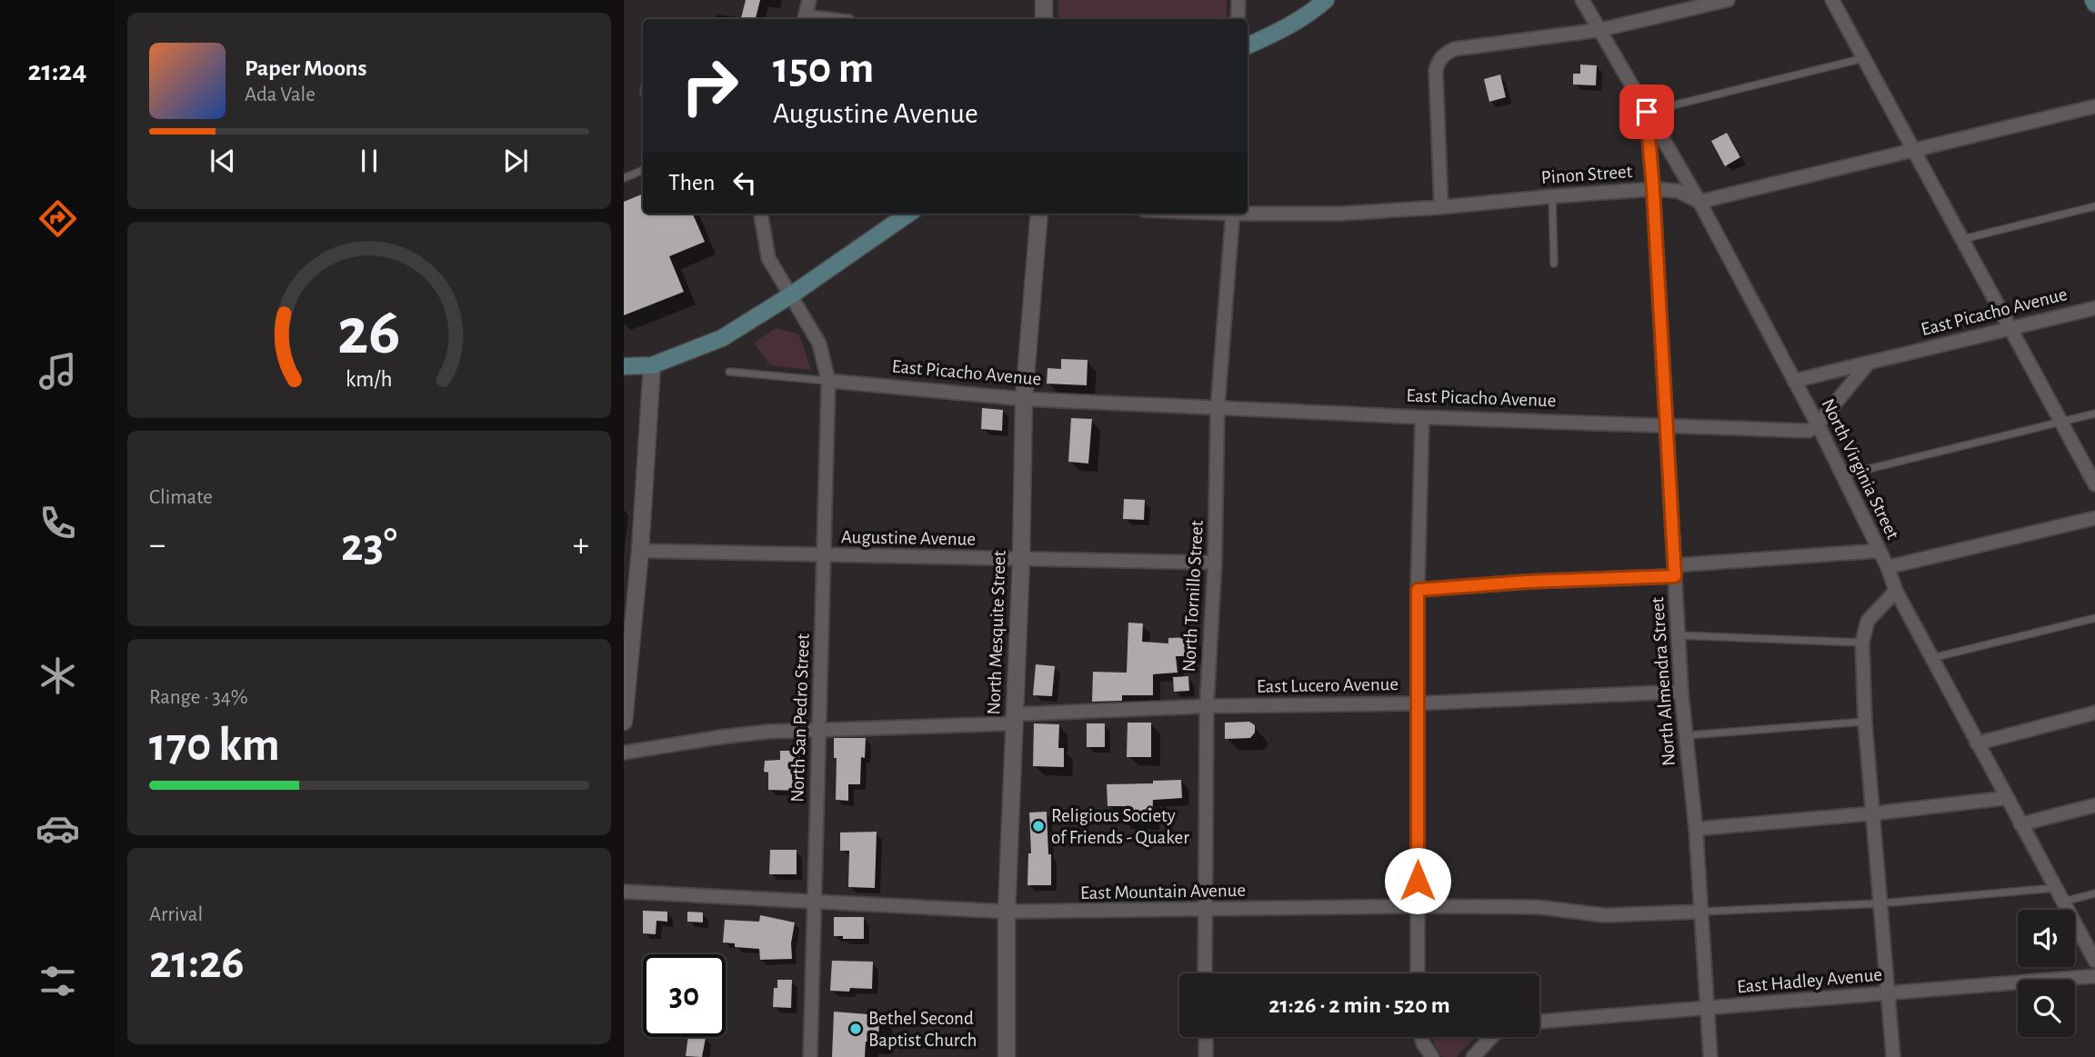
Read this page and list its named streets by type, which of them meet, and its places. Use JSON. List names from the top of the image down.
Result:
{
  "streets": {
    "street": [
      "Pinon Street",
      "East Picacho Avenue",
      "North Virginia Street",
      "Augustine Avenue",
      "North Tornillo Street",
      "North Mesquite Street",
      "North Almendra Street",
      "East Lucero Avenue",
      "North San Pedro Street",
      "East Mountain Avenue",
      "East Hadley Avenue"
    ]
  },
  "crossings": [
    ["Pinon Street", "North Virginia Street"],
    ["Pinon Street", "North Almendra Street"],
    ["East Picacho Avenue", "North Virginia Street"],
    ["East Picacho Avenue", "North Tornillo Street"],
    ["East Picacho Avenue", "North Mesquite Street"],
    ["East Picacho Avenue", "North Almendra Street"],
    ["East Picacho Avenue", "North San Pedro Street"],
    ["North Virginia Street", "North Almendra Street"],
    ["Augustine Avenue", "North Tornillo Street"],
    ["Augustine Avenue", "North Mesquite Street"],
    ["Augustine Avenue", "North San Pedro Street"],
    ["North Tornillo Street", "East Lucero Avenue"],
    ["North Tornillo Street", "East Mountain Avenue"],
    ["North Mesquite Street", "East Lucero Avenue"],
    ["North Mesquite Street", "East Mountain Avenue"],
    ["North Almendra Street", "East Lucero Avenue"],
    ["North Almendra Street", "East Mountain Avenue"],
    ["North Almendra Street", "East Hadley Avenue"],
    ["East Lucero Avenue", "North San Pedro Street"],
    ["North San Pedro Street", "East Mountain Avenue"]
  ],
  "places": ["Religious Society of Friends - Quaker", "Bethel Second Baptist Church"],
  "page": {
    "tabs": "21:24",
    "turn": ["150 m", "Augustine Avenue"],
    "song": ["Paper Moons", "Ada Vale"],
    "then": "Then",
    "tile": [
      "Climate",
      ["Range · 34%", "170 km"],
      ["Arrival", "21:26"]
    ],
    "heat": ["−", "23°", "+"],
    "limit": "30",
    "trip": "21:26 · 2 min · 520 m",
    "gauge": ["26", "km/h"]
  }
}
